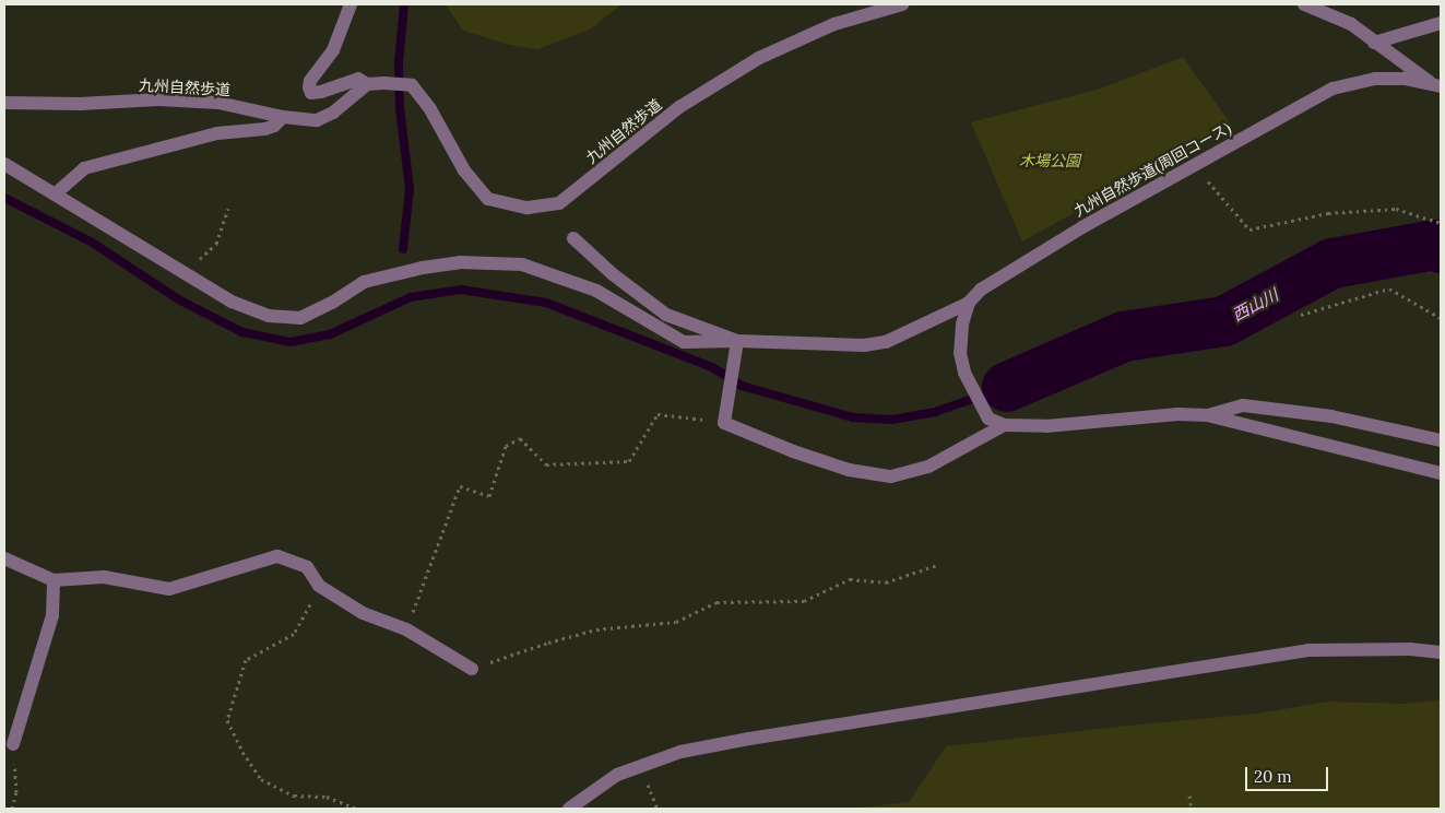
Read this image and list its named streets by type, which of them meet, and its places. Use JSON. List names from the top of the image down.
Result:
{
  "streets": {
    "street": ["九州自然歩道", "九州自然歩道(周回コース)"]
  },
  "water": ["西山川"],
  "parks": ["木場公園"],
  "scale_bar": "20 m"
}
